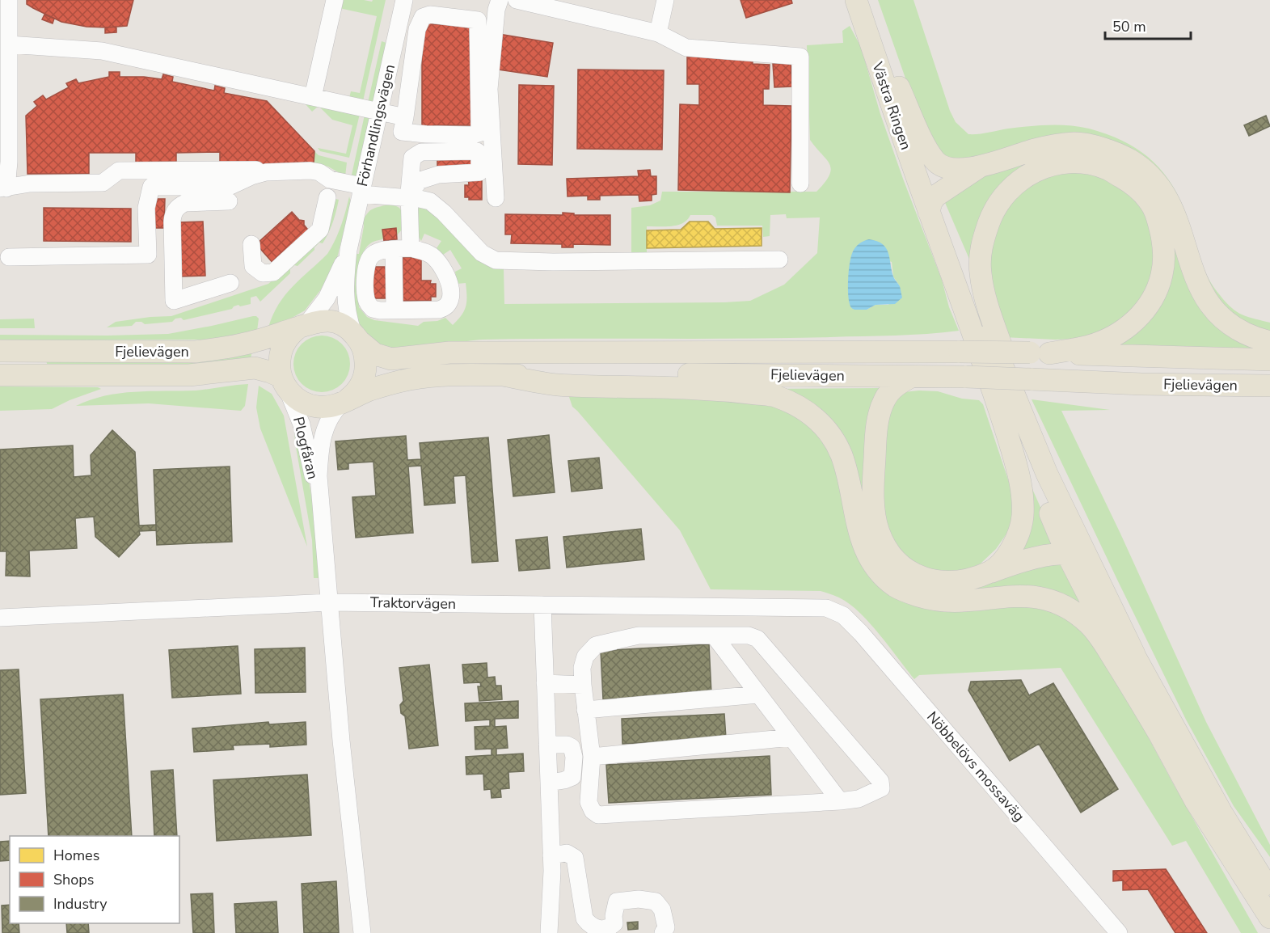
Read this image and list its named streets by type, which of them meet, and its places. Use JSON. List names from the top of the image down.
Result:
{
  "streets": {
    "main road": ["Västra Ringen", "Fjelievägen"],
    "street": [
      "Förhandlingsvägen",
      "Plogfåran",
      "Traktorvägen",
      "Nöbbelövs mossaväg"
    ]
  },
  "crossings": [
    ["Förhandlingsvägen", "Fjelievägen"],
    ["Förhandlingsvägen", "Plogfåran"],
    ["Fjelievägen", "Plogfåran"],
    ["Plogfåran", "Traktorvägen"],
    ["Traktorvägen", "Nöbbelövs mossaväg"]
  ],
  "legend": ["Homes", "Shops", "Industry"],
  "scale_bar": "50 m"
}
